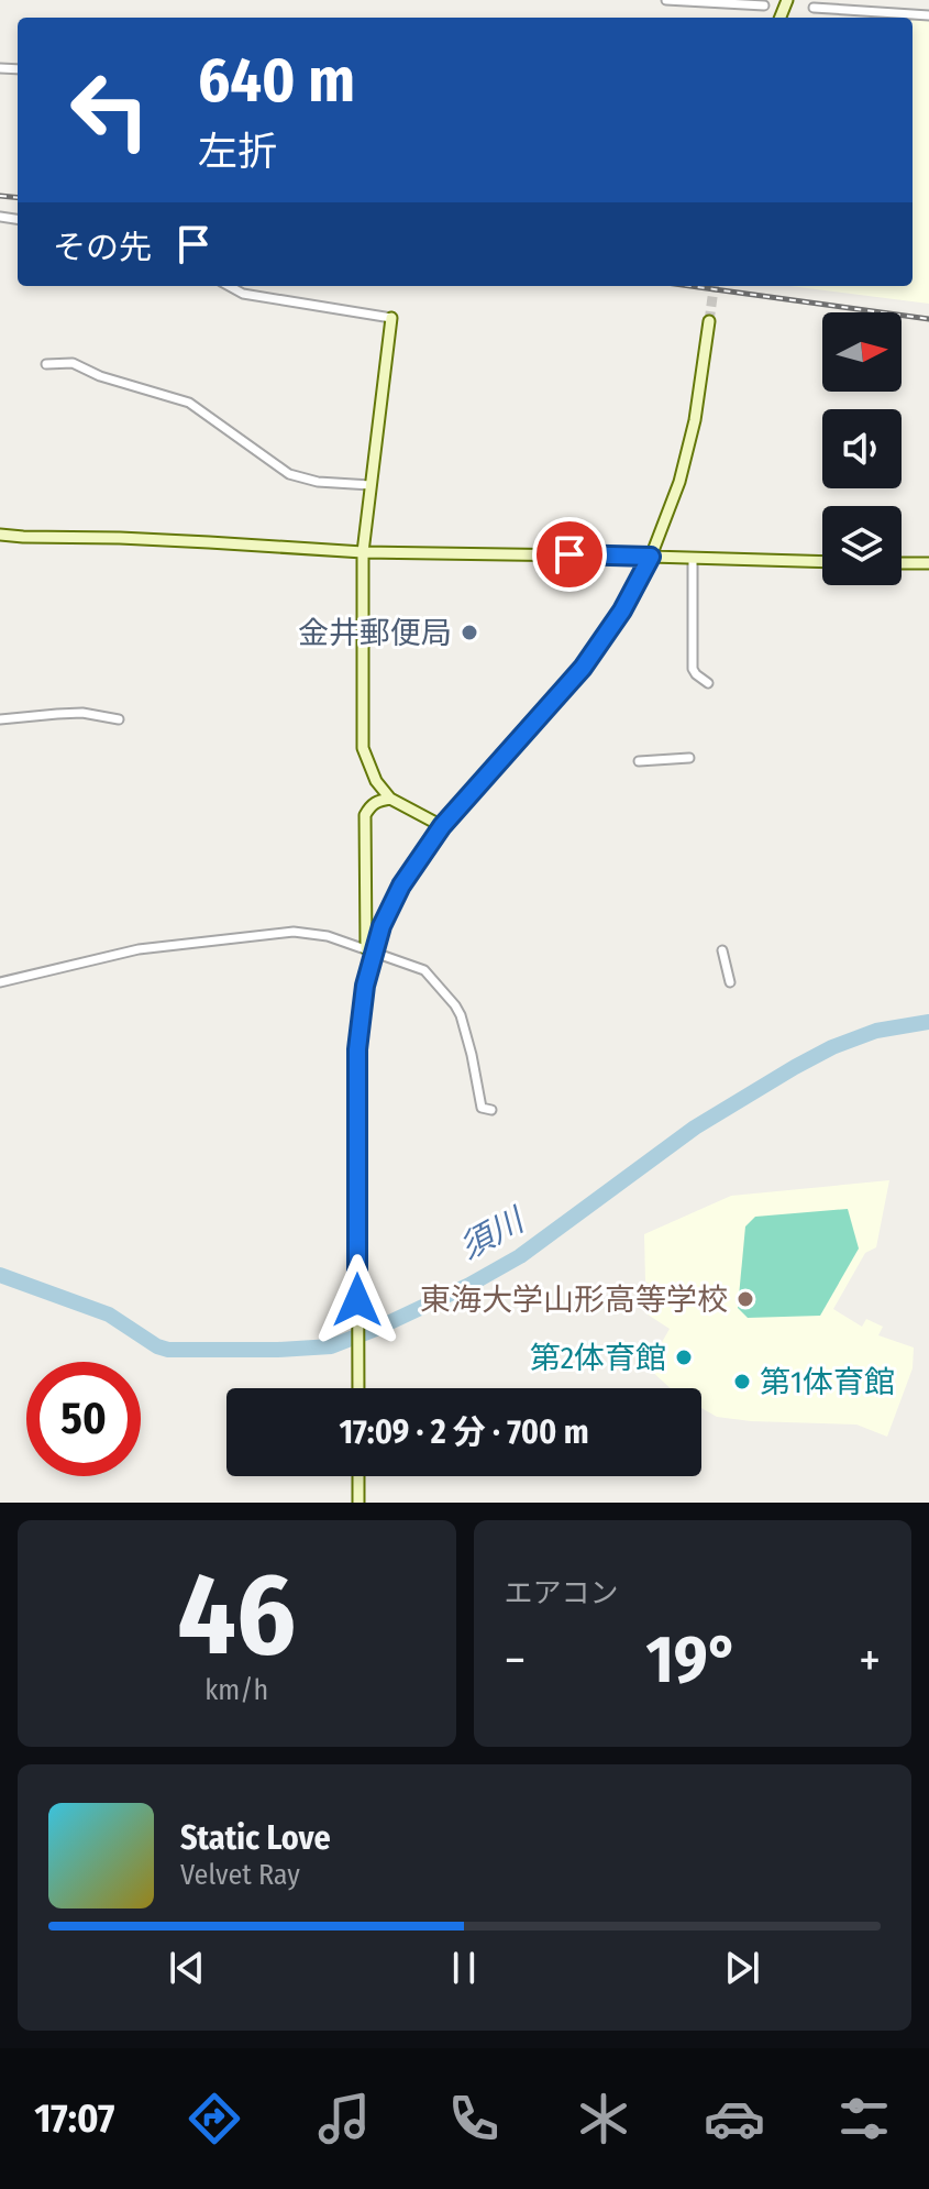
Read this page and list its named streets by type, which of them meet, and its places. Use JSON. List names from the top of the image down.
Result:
{
  "water": ["須川"],
  "places": [
    "金井郵便局",
    "東海大学山形高等学校",
    "第2体育館",
    "第1体育館"
  ],
  "north": "right",
  "page": {
    "turn": ["640 m", "左折"],
    "then": "その先",
    "limit": "50",
    "trip": "17:09 · 2 分 · 700 m",
    "tile": [
      ["46", "km/h"],
      "エアコン"
    ],
    "heat": ["−", "19°", "+"],
    "song": ["Static Love", "Velvet Ray"],
    "tabs": "17:07"
  }
}
